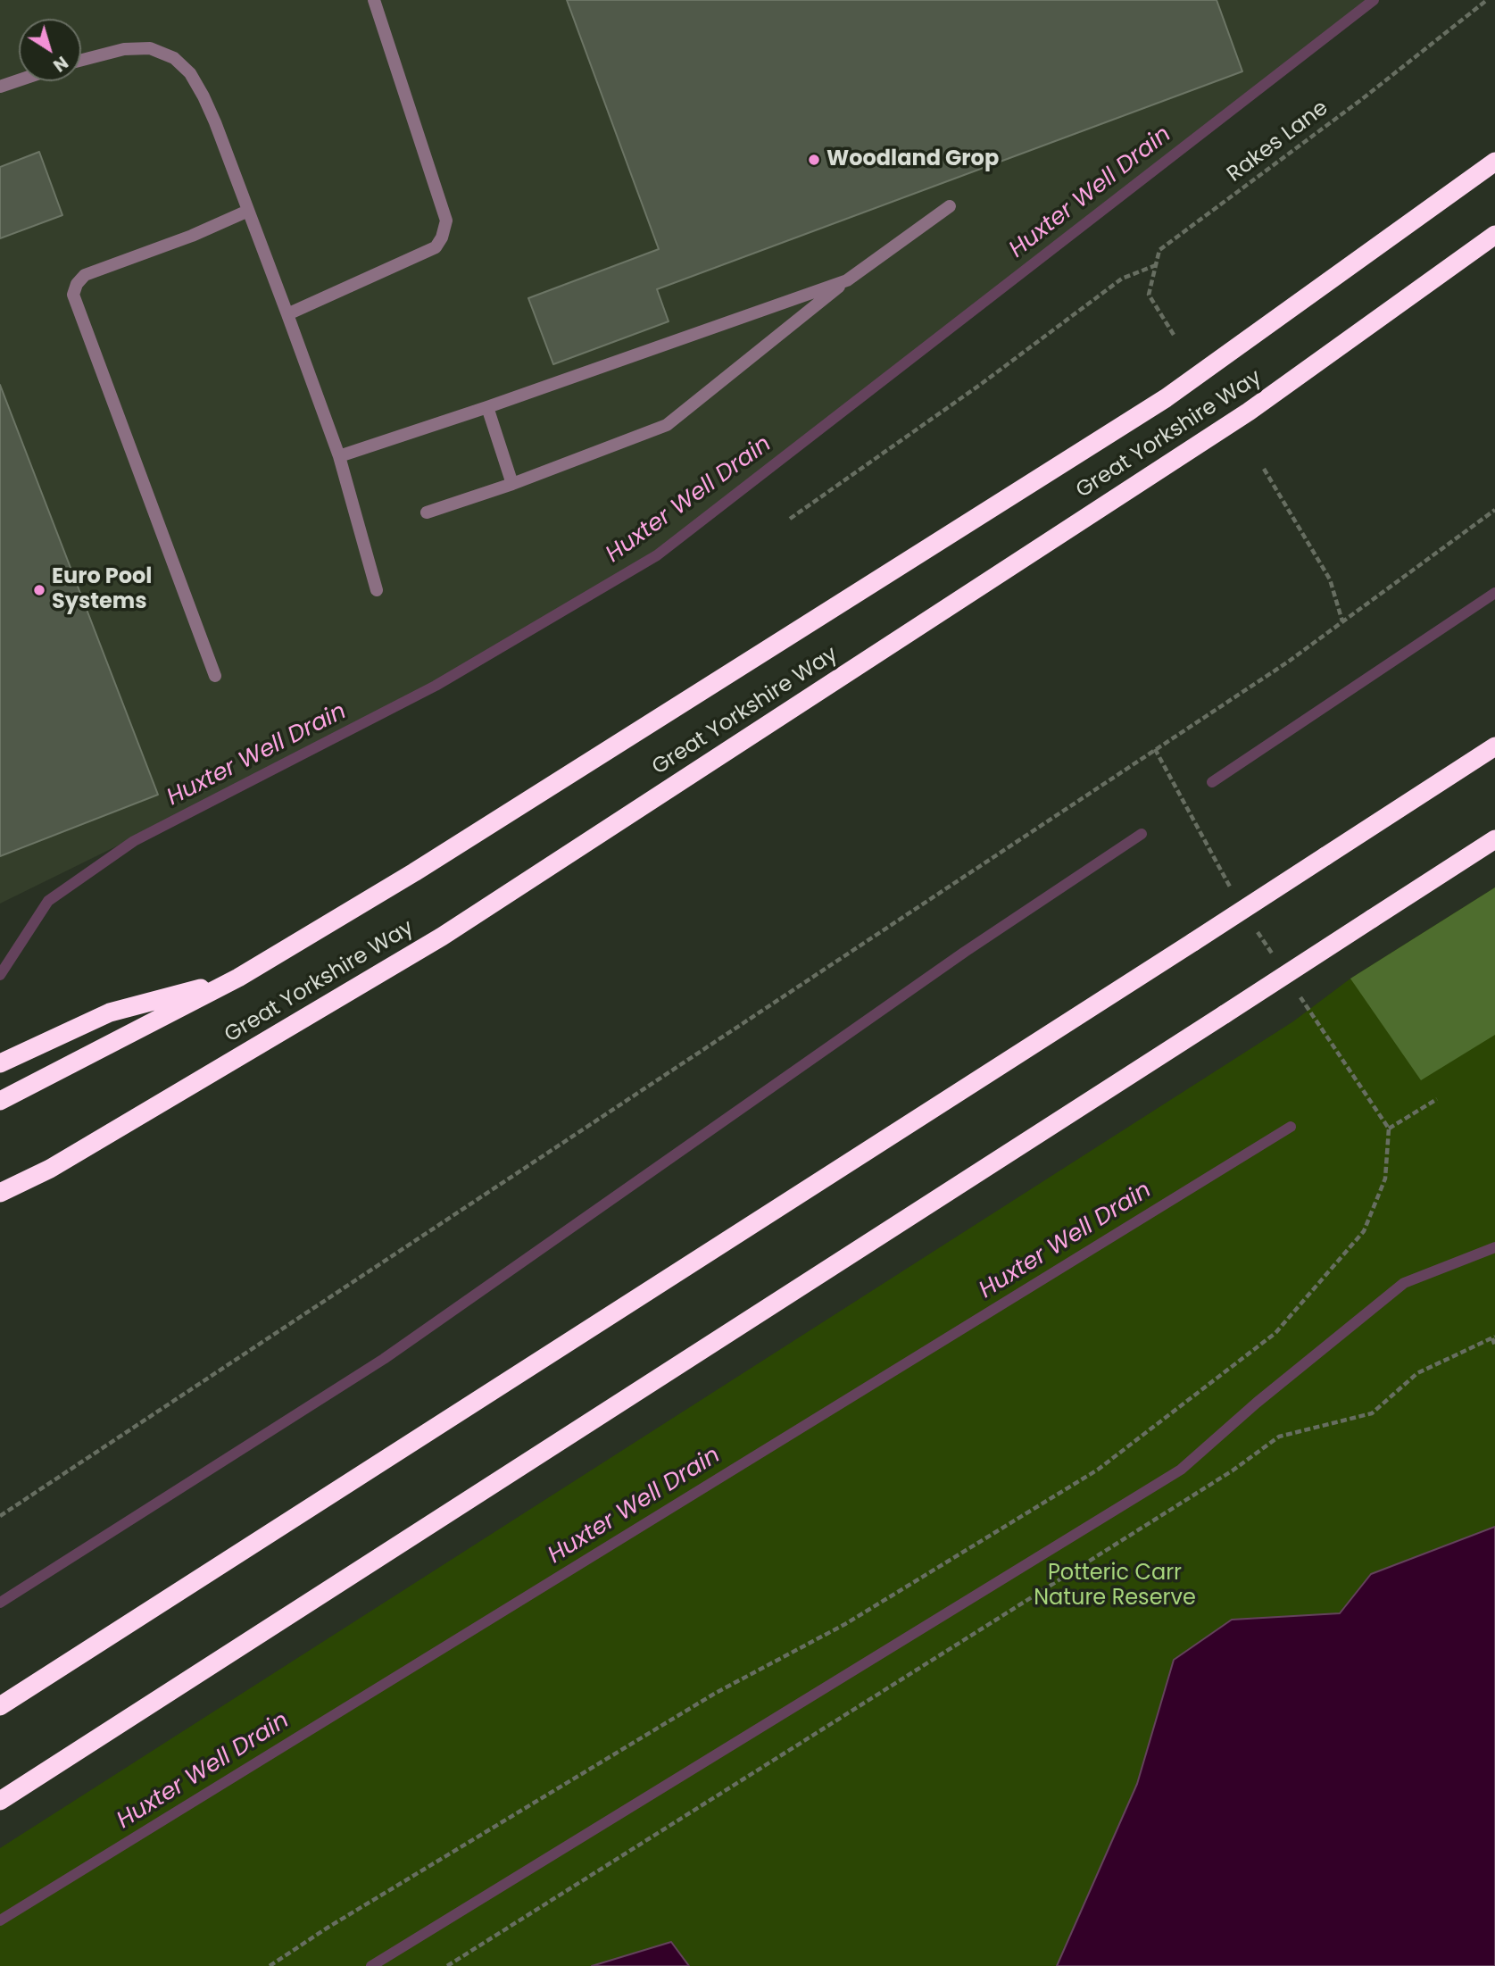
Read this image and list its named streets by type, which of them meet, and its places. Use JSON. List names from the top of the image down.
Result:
{
  "streets": {
    "highway": ["Great Yorkshire Way"],
    "path": ["Rakes Lane"]
  },
  "water": ["Huxter Well Drain"],
  "parks": ["Potteric Carr Nature Reserve"],
  "places": ["Woodland Grop", "Euro Pool Systems"],
  "north": "bottom right"
}
